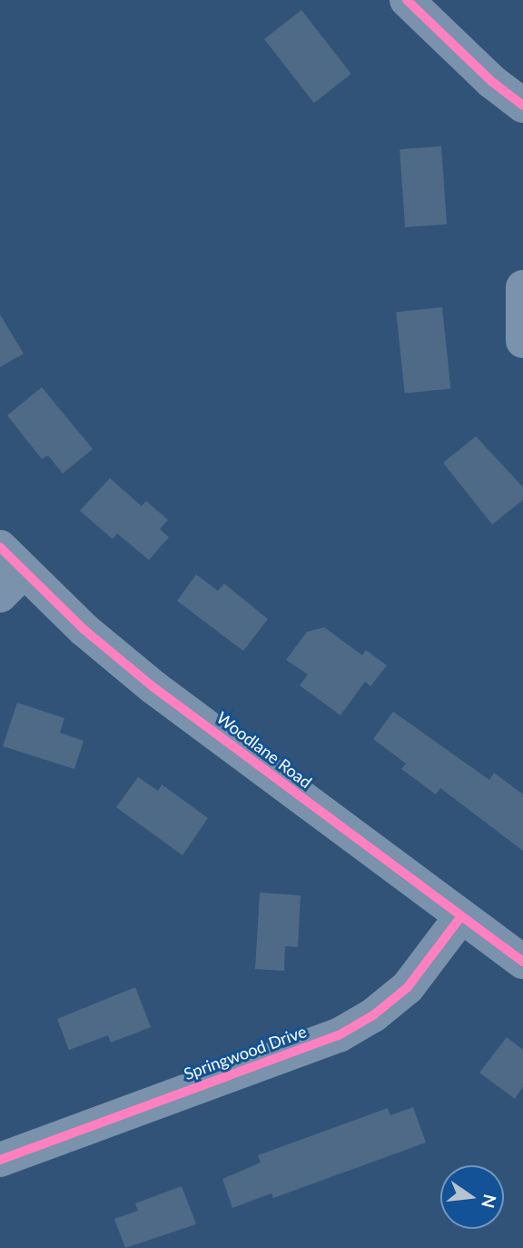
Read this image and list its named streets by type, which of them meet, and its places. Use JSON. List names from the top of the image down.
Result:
{
  "streets": {
    "street": ["Woodlane Road", "Springwood Drive"]
  },
  "crossings": [
    ["Woodlane Road", "Springwood Drive"]
  ],
  "north": "right"
}
